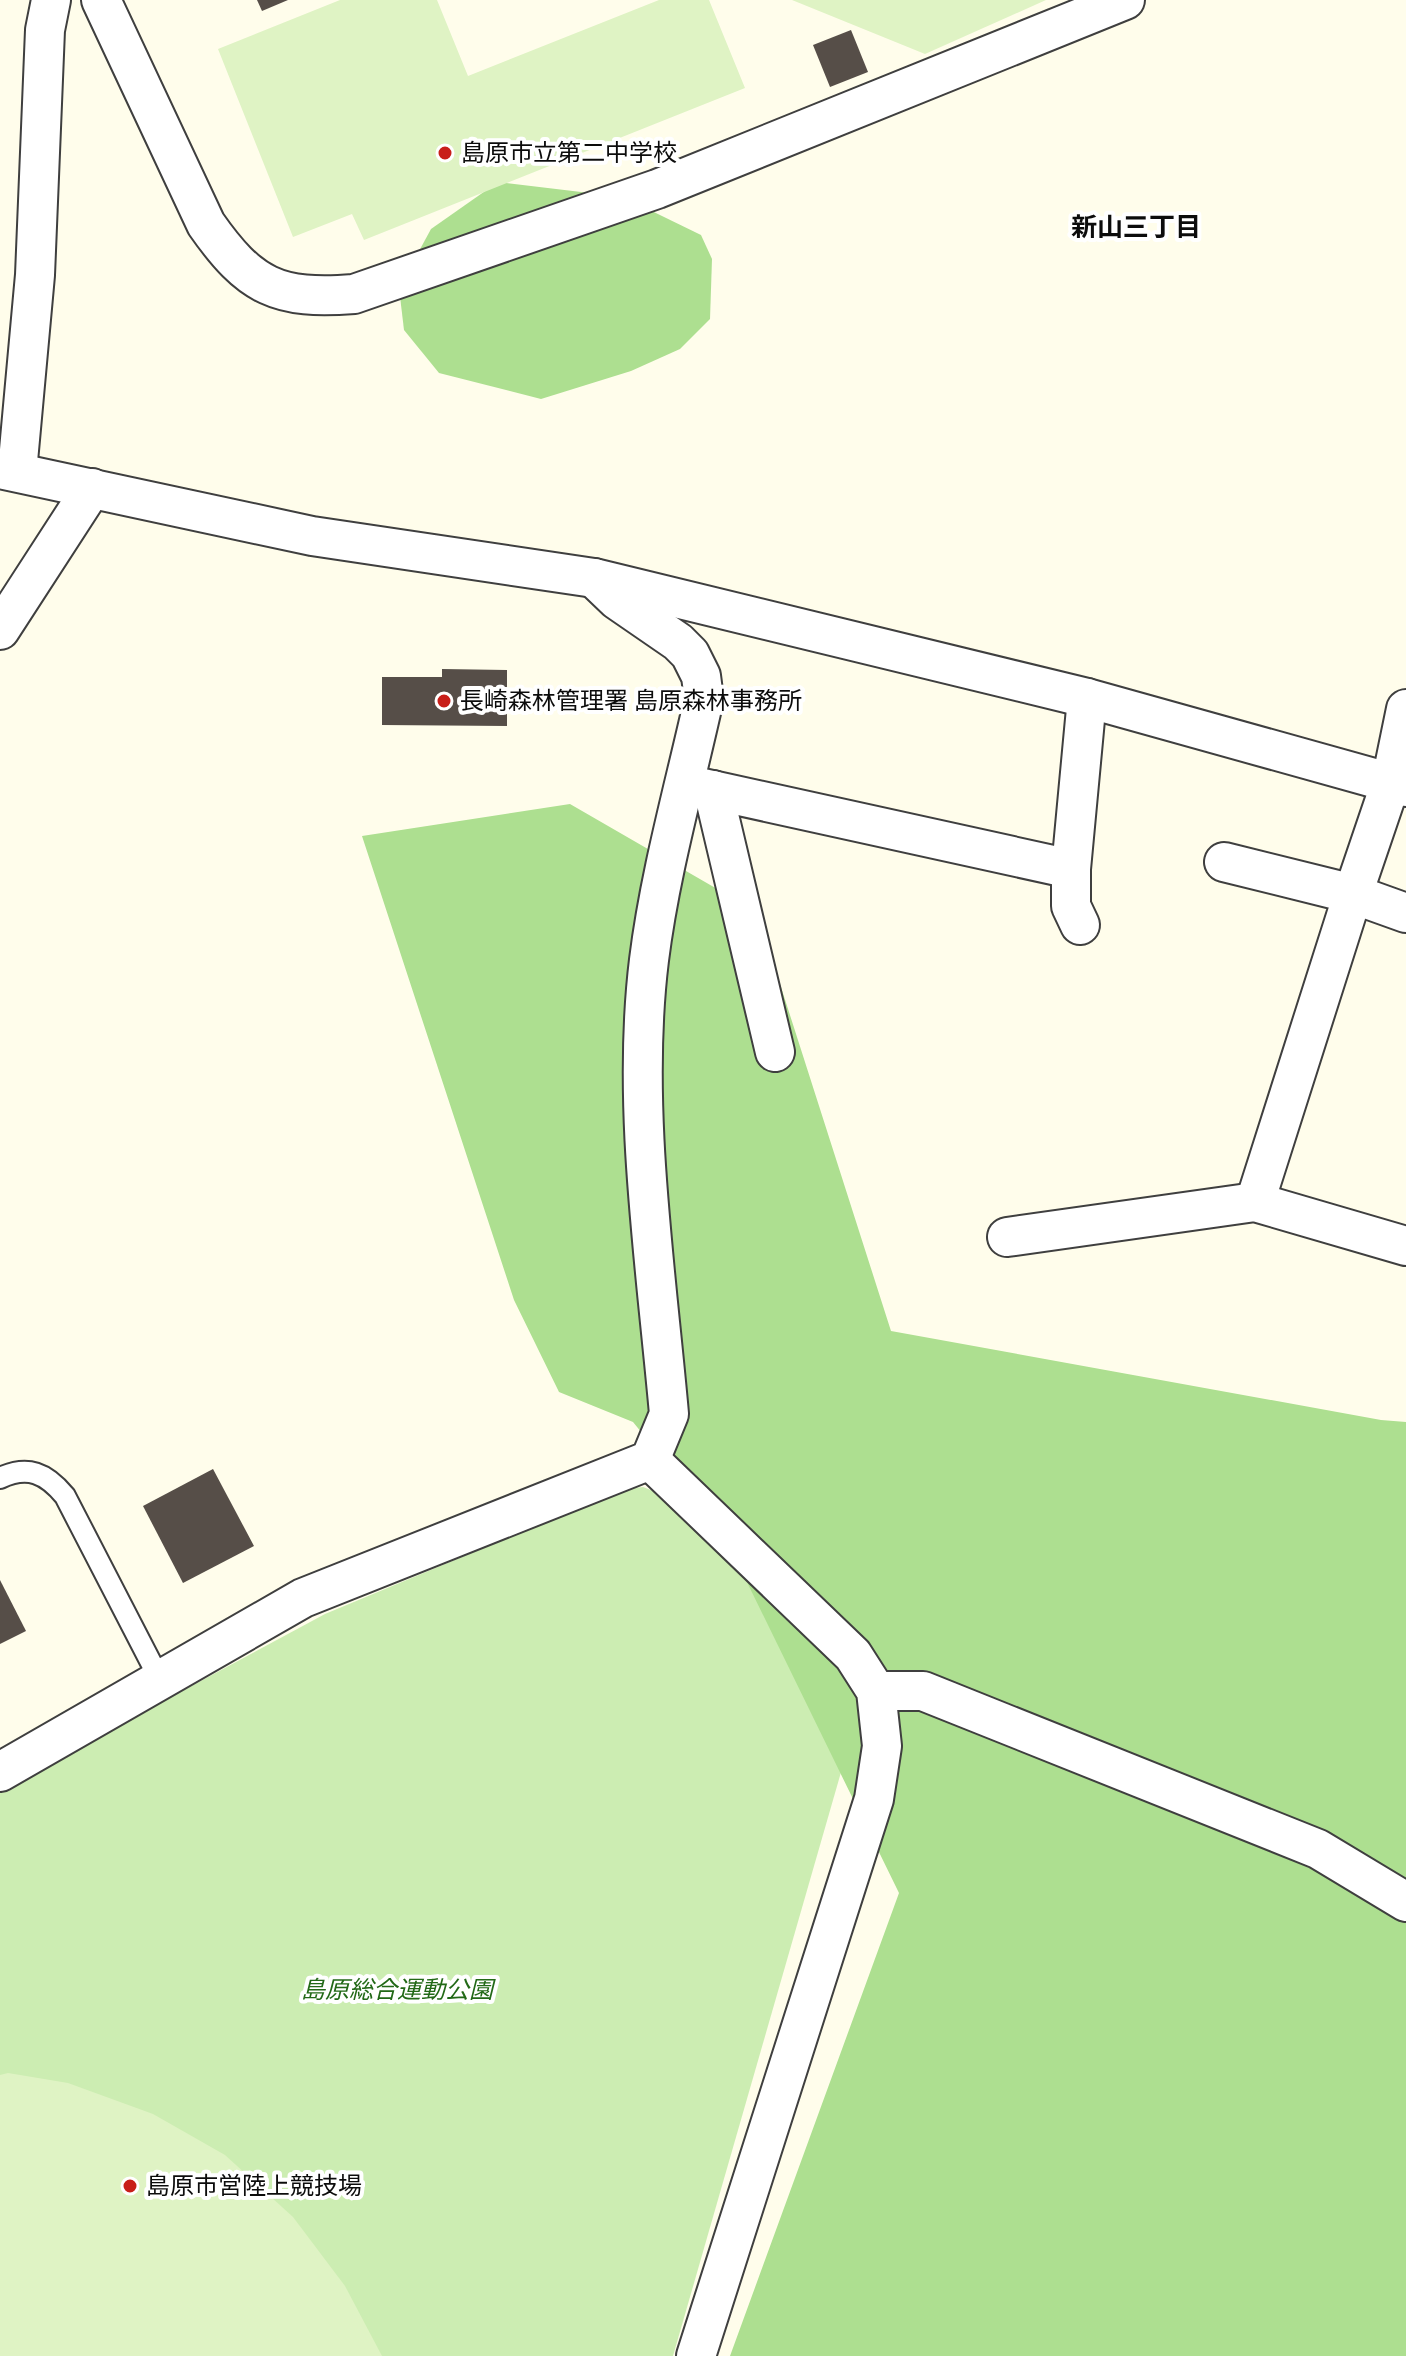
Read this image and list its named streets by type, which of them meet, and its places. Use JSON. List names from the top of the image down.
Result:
{
  "districts": ["新山三丁目"],
  "parks": ["島原総合運動公園"],
  "places": ["島原市立第二中学校", "長崎森林管理署 島原森林事務所", "島原市営陸上競技場"]
}
